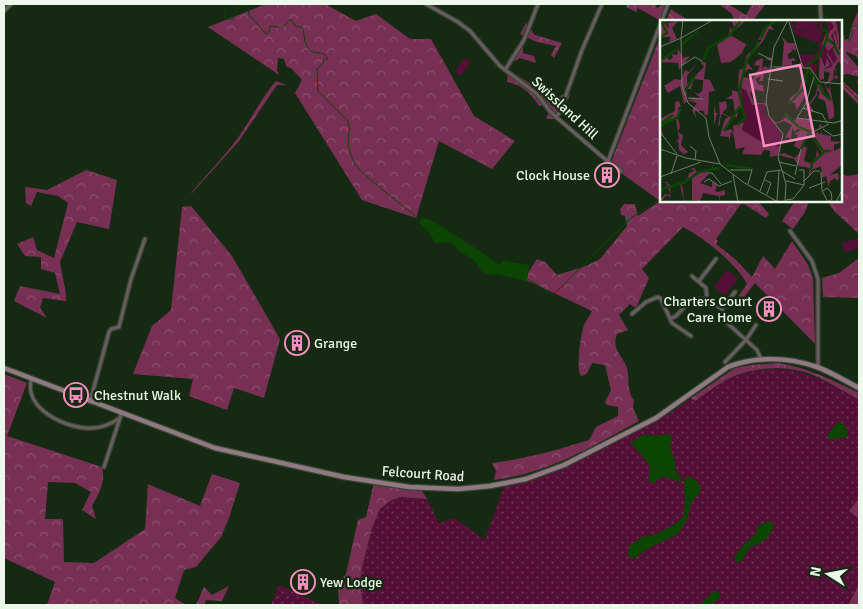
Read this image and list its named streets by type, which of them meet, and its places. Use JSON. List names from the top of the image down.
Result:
{
  "streets": {
    "street": ["Swissland Hill", "Felcourt Road"]
  },
  "places": {
    "building": [
      "Clock House",
      "Charters Court Care Home",
      "Grange",
      "Yew Lodge"
    ],
    "bus stop": ["Chestnut Walk"]
  },
  "north": "left"
}
